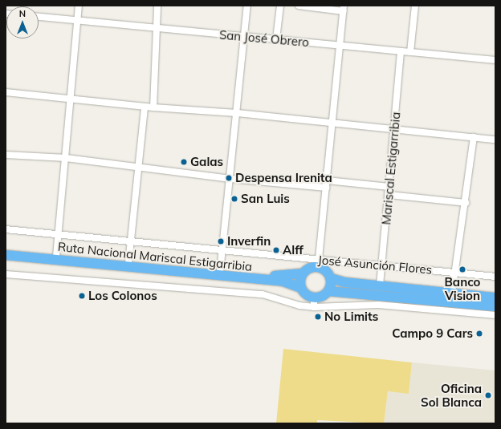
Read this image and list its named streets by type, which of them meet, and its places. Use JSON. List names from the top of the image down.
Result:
{
  "streets": {
    "highway": ["Ruta Nacional Mariscal Estigarribia"],
    "street": ["San José Obrero", "Mariscal Estigarribia", "José Asunción Flores"]
  },
  "crossings": [
    ["San José Obrero", "Mariscal Estigarribia"],
    ["Mariscal Estigarribia", "José Asunción Flores"],
    ["Ruta Nacional Mariscal Estigarribia", "José Asunción Flores"]
  ],
  "places": [
    "Galas",
    "Despensa Irenita",
    "San Luis",
    "Inverfin",
    "Alff",
    "Banco Vision",
    "Los Colonos",
    "No Limits",
    "Campo 9 Cars",
    "Oficina Sol Blanca"
  ],
  "north": "top"
}
